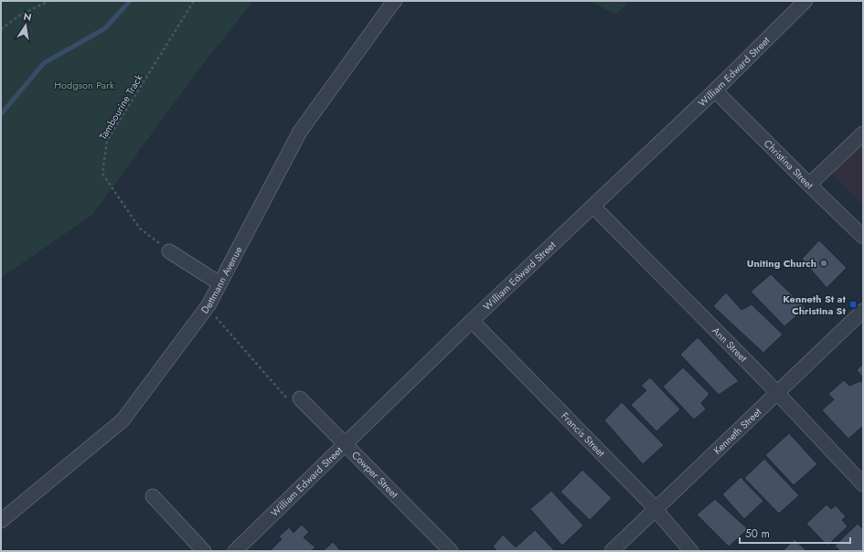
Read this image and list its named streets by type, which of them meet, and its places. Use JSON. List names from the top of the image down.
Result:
{
  "streets": {
    "street": [
      "William Edward Street",
      "Christina Street",
      "Dettmann Avenue",
      "Ann Street",
      "Kenneth Street",
      "Francis Street",
      "Cowper Street"
    ],
    "path": ["Tambourine Track"]
  },
  "crossings": [
    ["William Edward Street", "Christina Street"],
    ["William Edward Street", "Ann Street"],
    ["William Edward Street", "Francis Street"],
    ["William Edward Street", "Cowper Street"],
    ["Ann Street", "Kenneth Street"],
    ["Kenneth Street", "Francis Street"]
  ],
  "parks": ["Hodgson Park"],
  "places": {
    "other": ["Uniting Church"],
    "transit": ["Kenneth St at Christina St"]
  },
  "scale_bar": "50 m",
  "north": "top"
}
